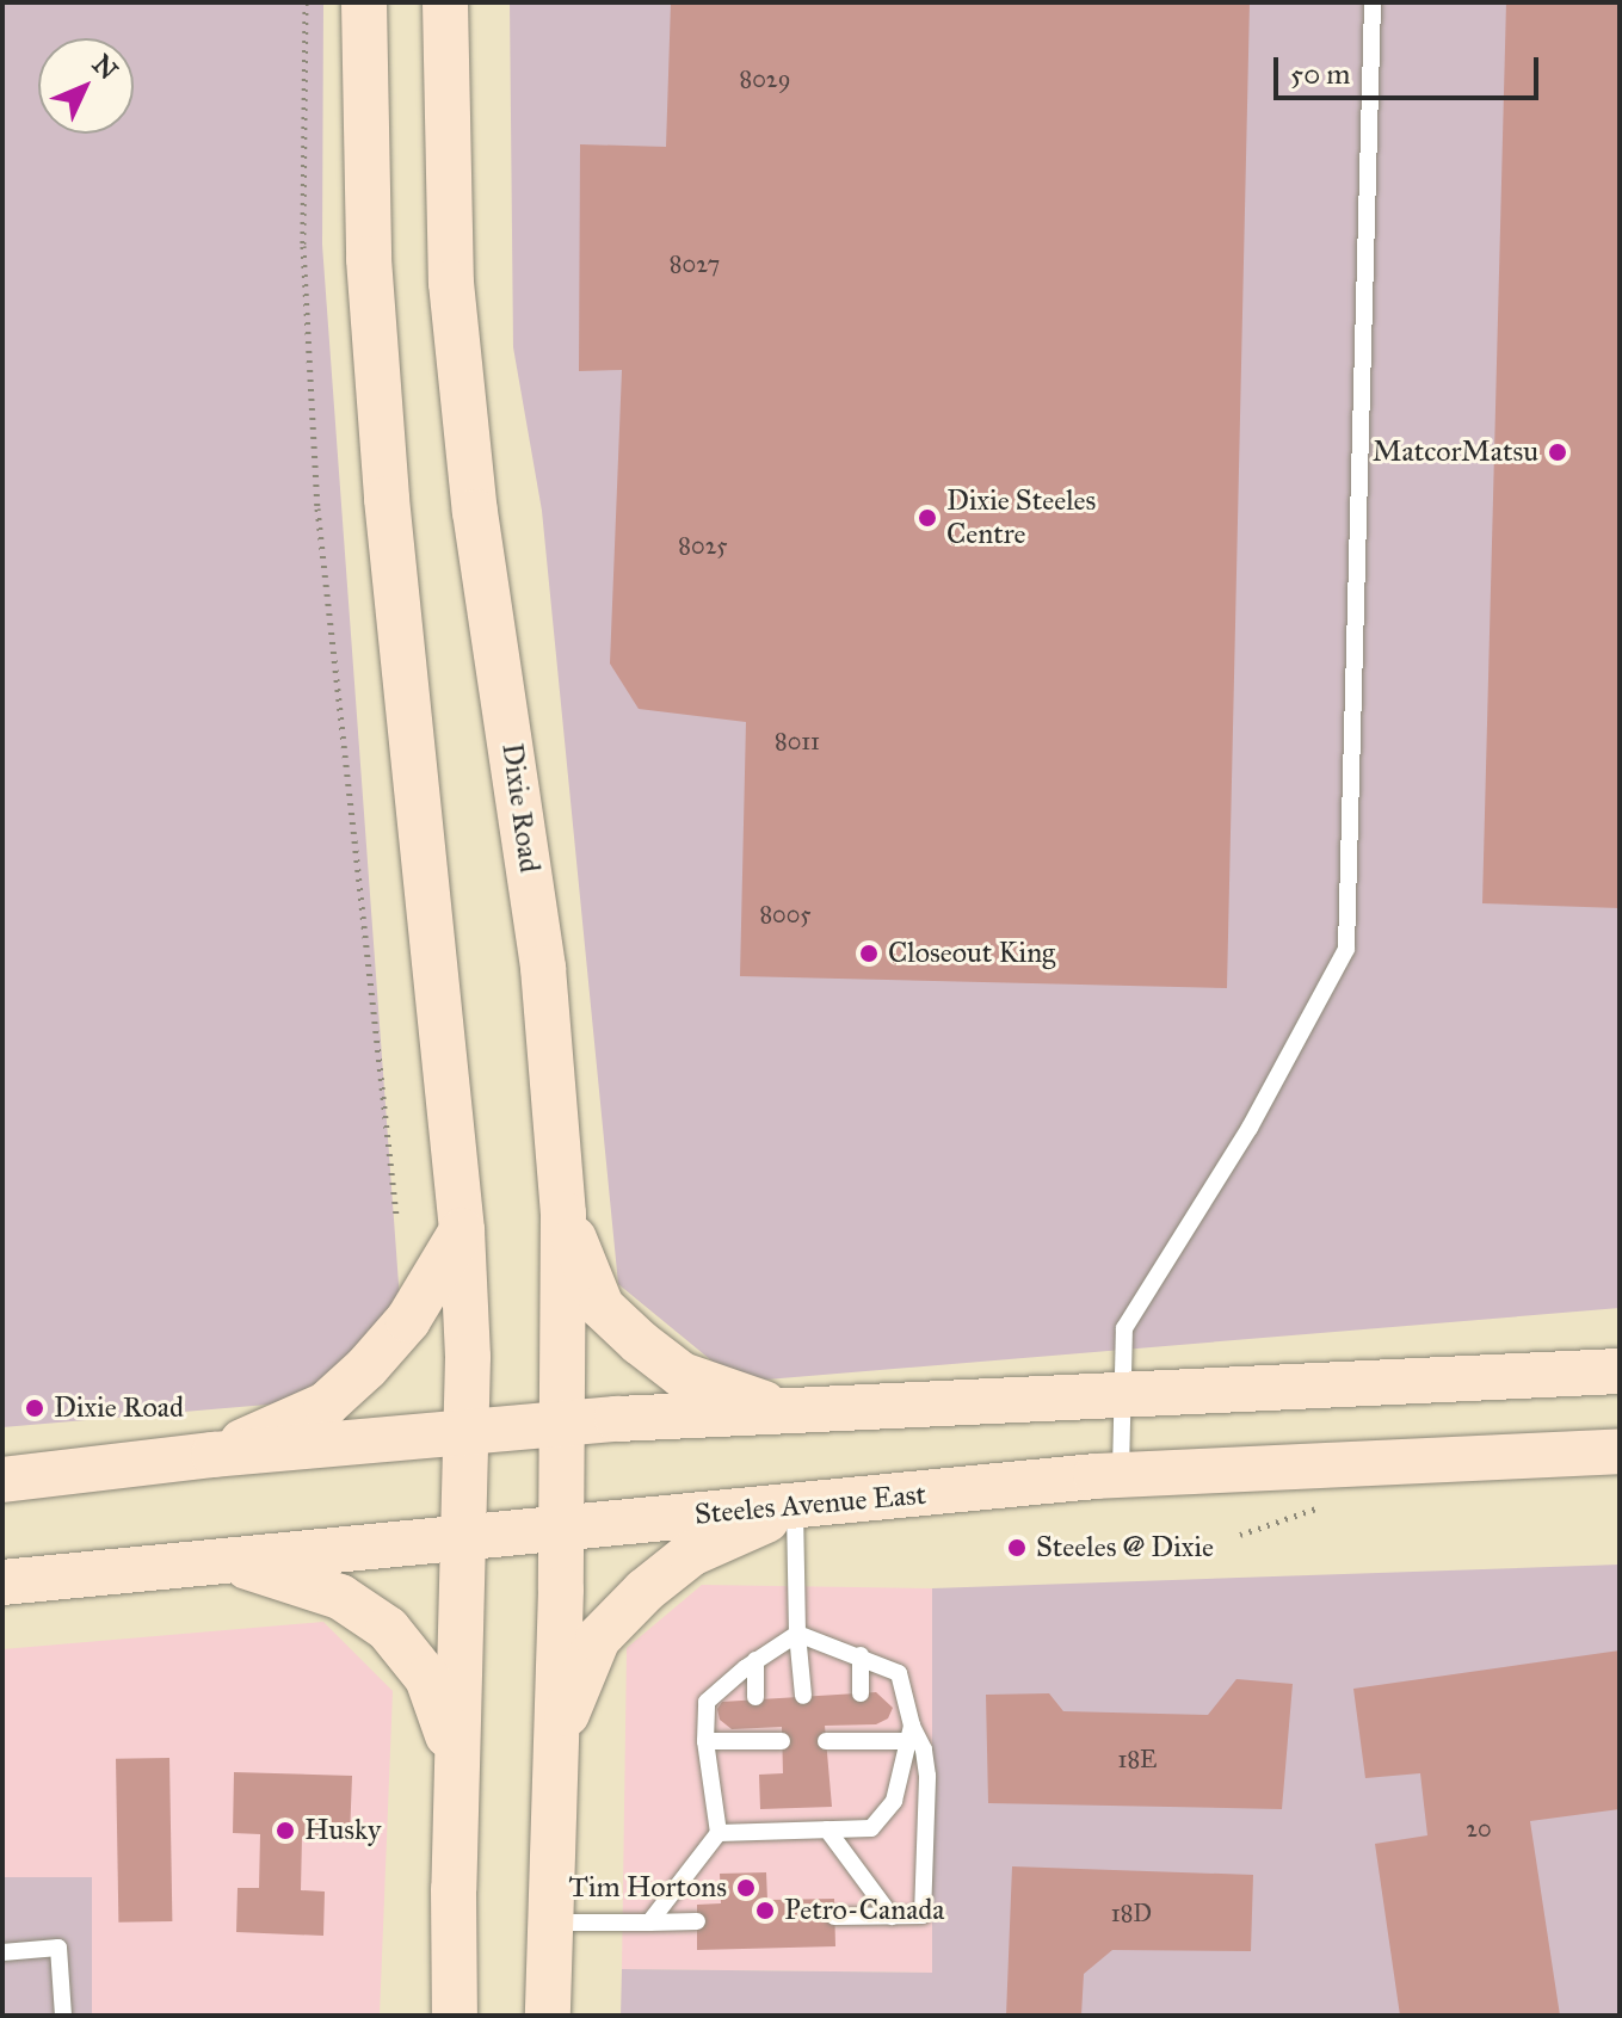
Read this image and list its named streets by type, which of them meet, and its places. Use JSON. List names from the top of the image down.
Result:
{
  "streets": {
    "main road": ["Dixie Road", "Steeles Avenue East"]
  },
  "crossings": [
    ["Dixie Road", "Steeles Avenue East"]
  ],
  "places": [
    "MatcorMatsu",
    "Dixie Steeles Centre",
    "Closeout King",
    "Dixie Road",
    "Steeles @ Dixie",
    "Husky",
    "Tim Hortons",
    "Petro-Canada"
  ],
  "house_numbers": [
    "8029",
    "8027",
    "8025",
    "8011",
    "8005",
    "18E",
    "20",
    "18D"
  ],
  "scale_bar": "50 m",
  "north": "top right"
}
